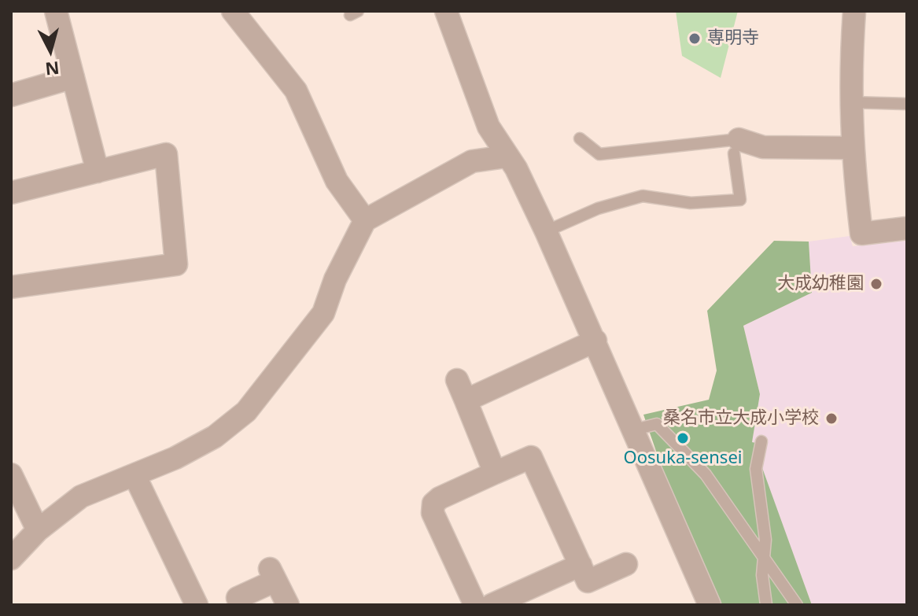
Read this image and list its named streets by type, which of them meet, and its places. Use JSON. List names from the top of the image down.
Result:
{
  "places": [
    "専明寺",
    "大成幼稚園",
    "桑名市立大成小学校",
    "Oosuka-sensei"
  ],
  "north": "bottom"
}
